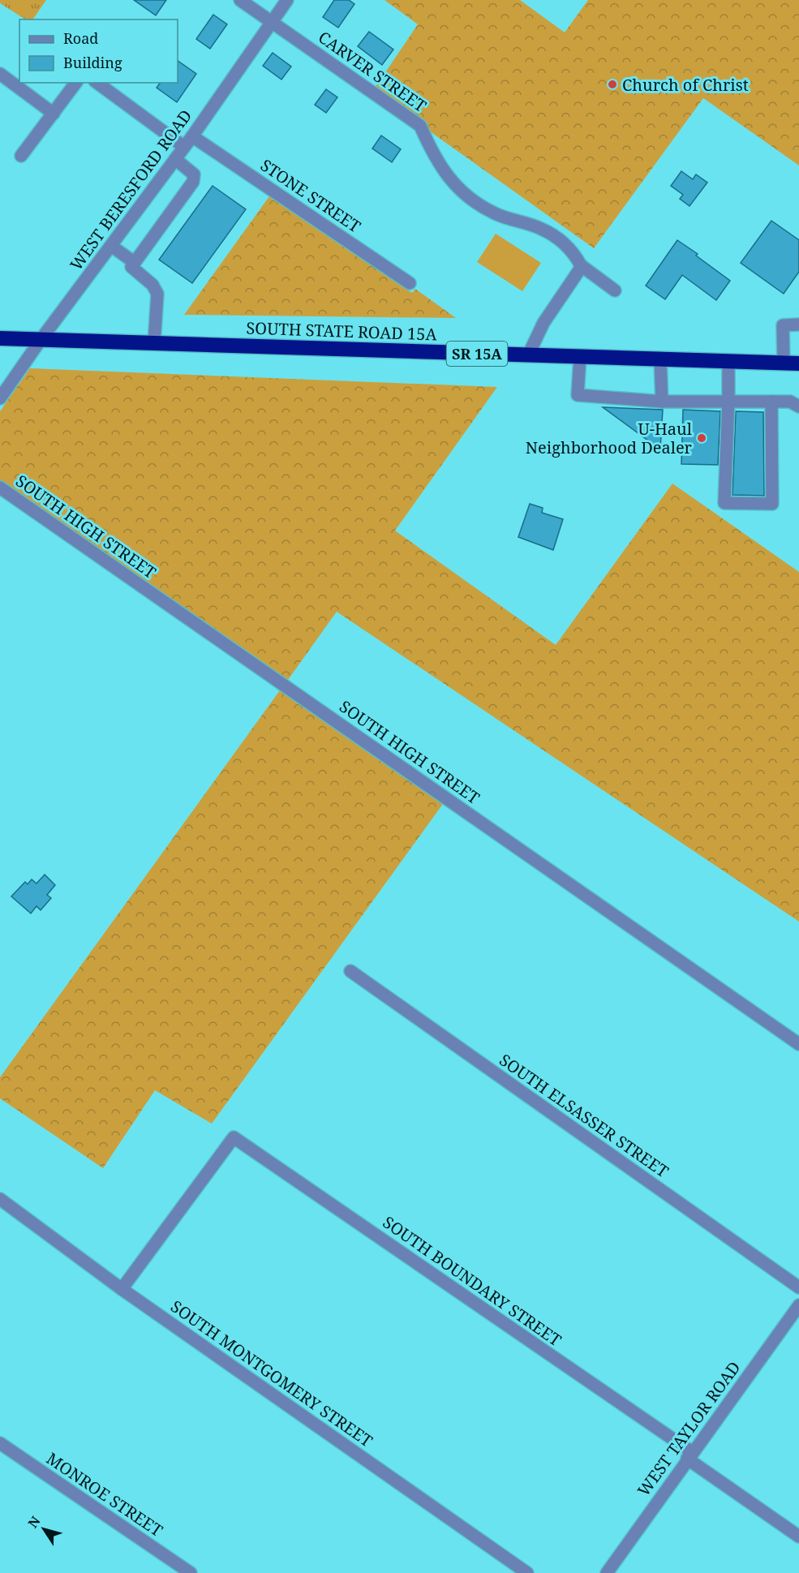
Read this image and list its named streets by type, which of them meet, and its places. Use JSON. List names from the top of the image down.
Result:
{
  "streets": {
    "highway": ["SOUTH STATE ROAD 15A", "SR 15A"],
    "street": [
      "CARVER STREET",
      "WEST BERESFORD ROAD",
      "STONE STREET",
      "SOUTH HIGH STREET",
      "SOUTH ELSASSER STREET",
      "SOUTH BOUNDARY STREET",
      "SOUTH MONTGOMERY STREET",
      "WEST TAYLOR ROAD",
      "MONROE STREET"
    ]
  },
  "crossings": [
    ["CARVER STREET", "WEST BERESFORD ROAD"],
    ["WEST BERESFORD ROAD", "STONE STREET"],
    ["WEST BERESFORD ROAD", "SOUTH STATE ROAD 15A"],
    ["SOUTH BOUNDARY STREET", "SOUTH MONTGOMERY STREET"],
    ["SOUTH BOUNDARY STREET", "WEST TAYLOR ROAD"]
  ],
  "places": ["Church of Christ", "U-Haul Neighborhood Dealer"],
  "legend": ["Road", "Building"],
  "north": "top left"
}
